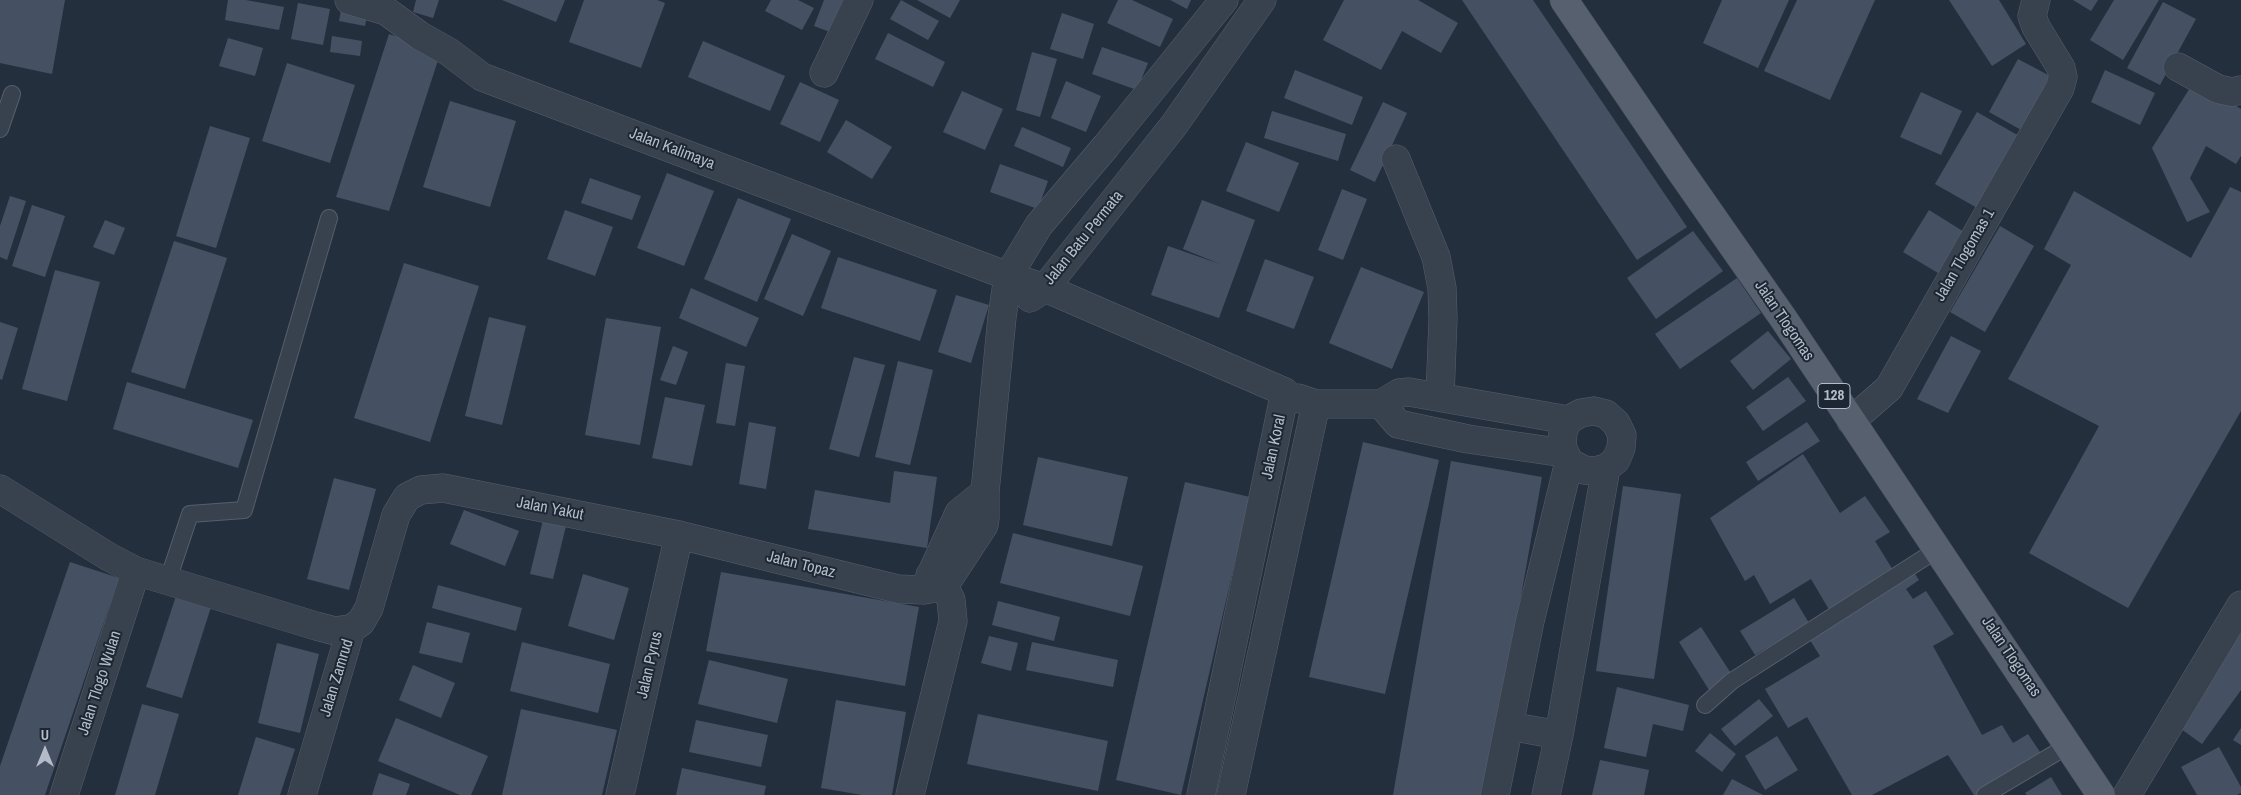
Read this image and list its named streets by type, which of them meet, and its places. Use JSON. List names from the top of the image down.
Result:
{
  "streets": {
    "main road": ["Jalan Tlogomas", "128"],
    "street": [
      "Jalan Kalimaya",
      "Jalan Batu Permata",
      "Jalan Tlogomas 1",
      "Jalan Koral",
      "Jalan Yakut",
      "Jalan Topaz",
      "Jalan Pyrus",
      "Jalan Zamrud",
      "Jalan Tlogo Wulan"
    ]
  },
  "crossings": [
    ["Jalan Kalimaya", "Jalan Koral"],
    ["Jalan Batu Permata", "Jalan Koral"],
    ["Jalan Tlogomas 1", "Jalan Tlogomas"],
    ["Jalan Yakut", "Jalan Topaz"],
    ["Jalan Yakut", "Jalan Pyrus"],
    ["Jalan Yakut", "Jalan Zamrud"],
    ["Jalan Topaz", "Jalan Pyrus"]
  ],
  "north": "top"
}
